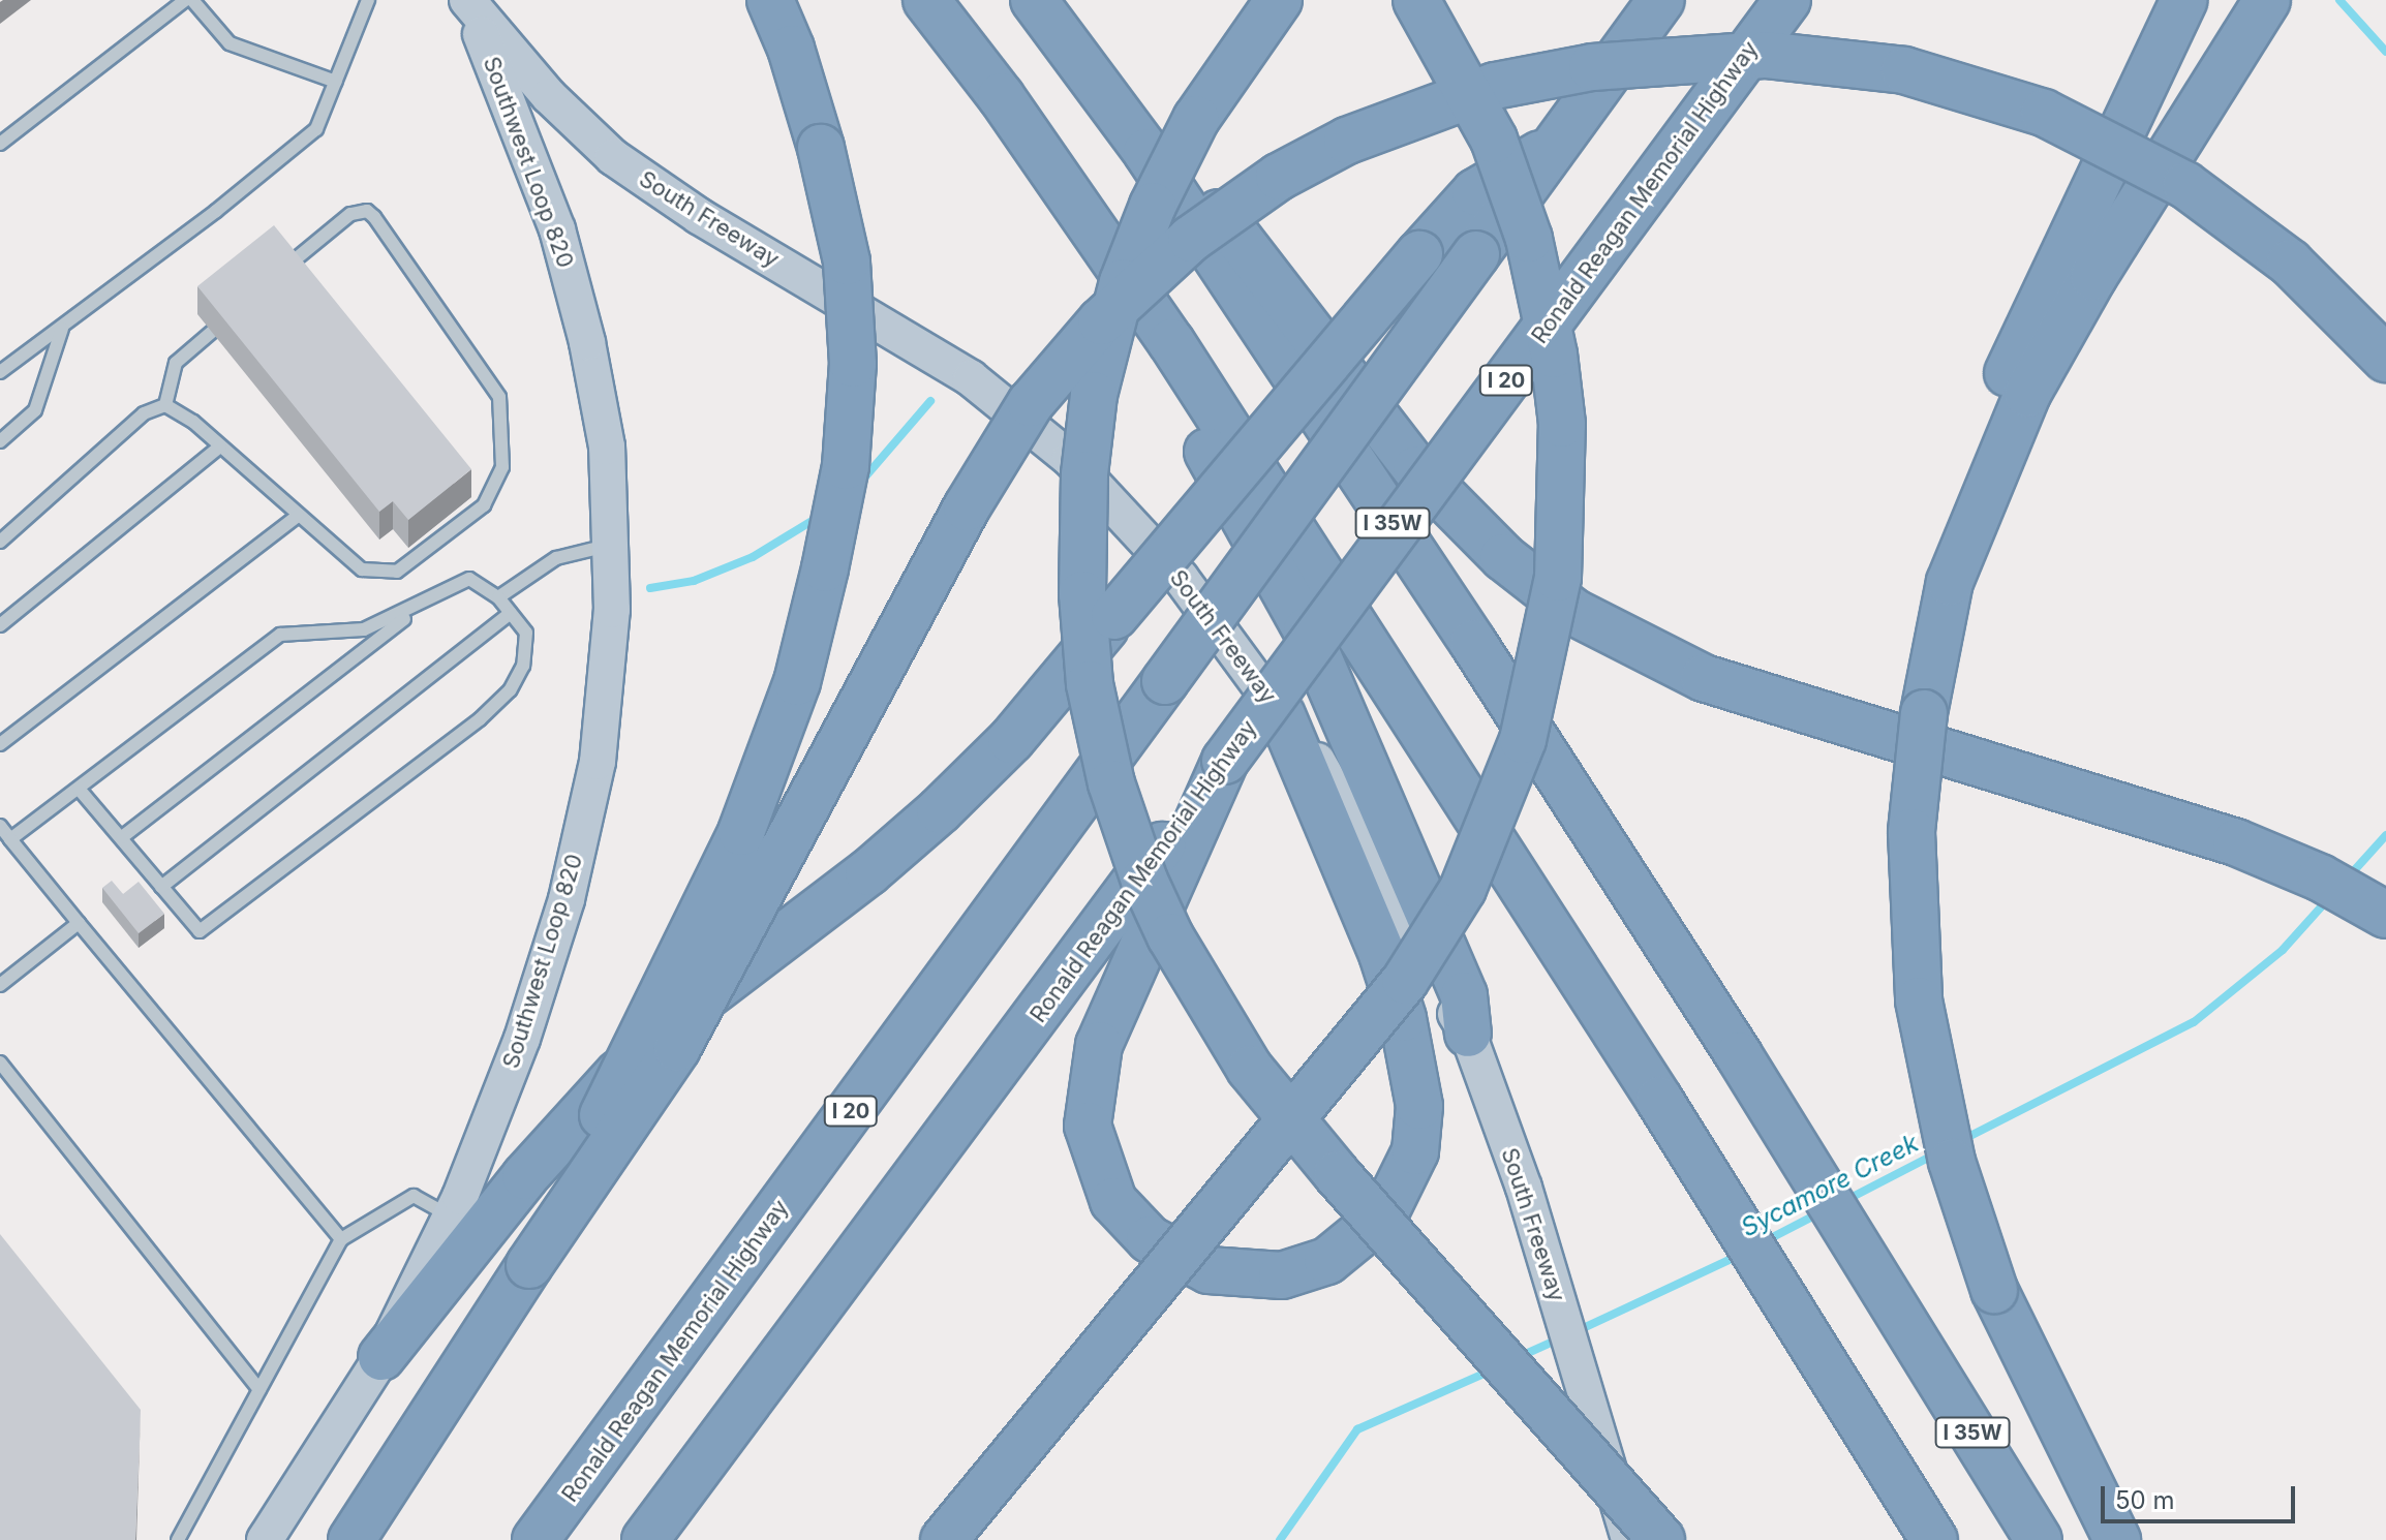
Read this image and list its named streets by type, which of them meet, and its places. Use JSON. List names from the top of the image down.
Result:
{
  "streets": {
    "highway": ["Ronald Reagan Memorial Highway", "I 20", "I 35W"],
    "main road": ["Southwest Loop 820", "South Freeway"]
  },
  "crossings": [
    ["Southwest Loop 820", "South Freeway"]
  ],
  "water": ["Sycamore Creek"],
  "scale_bar": "50 m"
}
